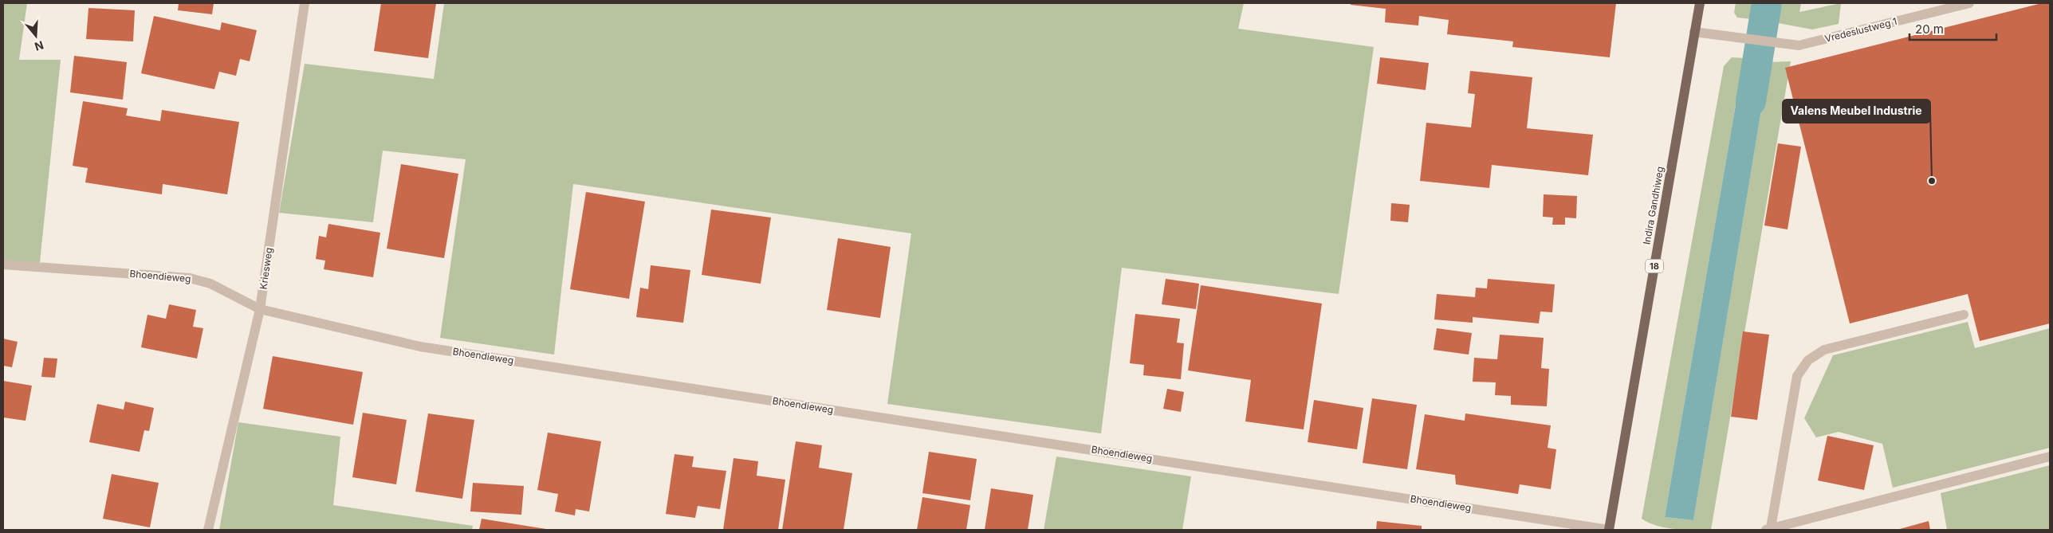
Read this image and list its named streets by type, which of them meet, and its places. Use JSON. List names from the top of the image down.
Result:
{
  "streets": {
    "main road": ["Indira Gandhiweg", "18"],
    "street": ["Vredeslustweg 1", "Kriesweg", "Bhoendieweg"]
  },
  "crossings": [
    ["Vredeslustweg 1", "Indira Gandhiweg"],
    ["Indira Gandhiweg", "Bhoendieweg"],
    ["Kriesweg", "Bhoendieweg"]
  ],
  "places": ["Valens Meubel Industrie"],
  "scale_bar": "20 m",
  "north": "bottom"
}
